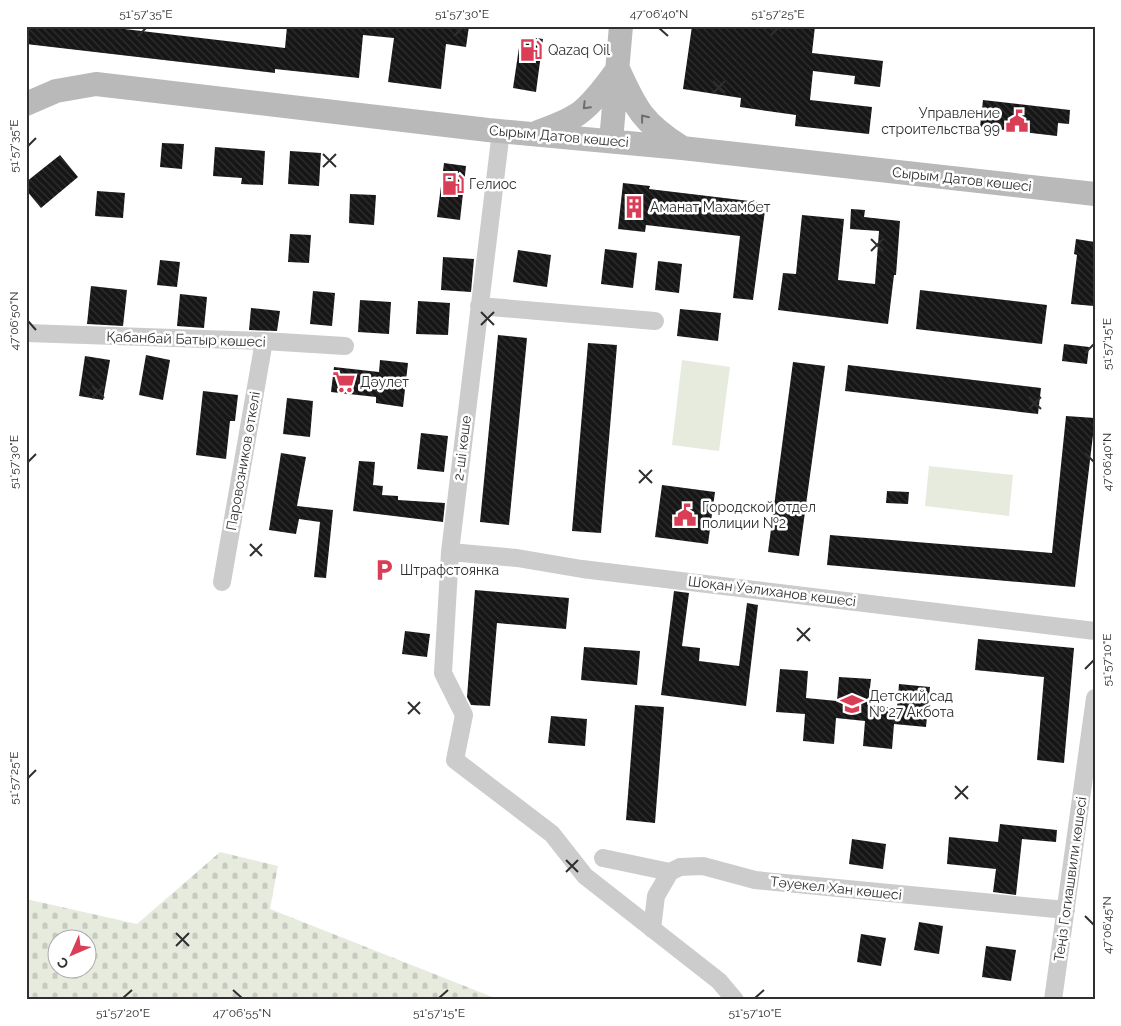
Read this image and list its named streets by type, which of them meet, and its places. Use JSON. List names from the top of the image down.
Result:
{
  "streets": {
    "main road": ["Сырым Датов көшесі"],
    "street": [
      "Қабанбай Батыр көшесі",
      "2-ші көше",
      "Паровозников өткелі",
      "Шоқан Уәлиханов көшесі",
      "Теңіз Гогиашвили көшесі",
      "Тәуекел Хан көшесі"
    ]
  },
  "crossings": [
    ["Сырым Датов көшесі", "2-ші көше"],
    ["Қабанбай Батыр көшесі", "Паровозников өткелі"],
    ["2-ші көше", "Шоқан Уәлиханов көшесі"],
    ["Теңіз Гогиашвили көшесі", "Тәуекел Хан көшесі"]
  ],
  "places": {
    "fuel station": ["Qazaq Oil", "Гелиос"],
    "public building": ["Управление строительства 99", "Городской отдел полиции №2"],
    "building": ["Аманат Махамбет"],
    "supermarket": ["Дәулет"],
    "parking": ["Штрафстоянка"],
    "school or university": ["Детский сад № 27 Акбота"]
  },
  "north": "bottom left",
  "coordinates": [
    "51°57'35\"E",
    "51°57'30\"E",
    "47°06'40\"N",
    "51°57'25\"E",
    "47°06'50\"N",
    "51°57'15\"E",
    "51°57'10\"E",
    "47°06'45\"N",
    "51°57'20\"E",
    "47°06'55\"N"
  ]
}
